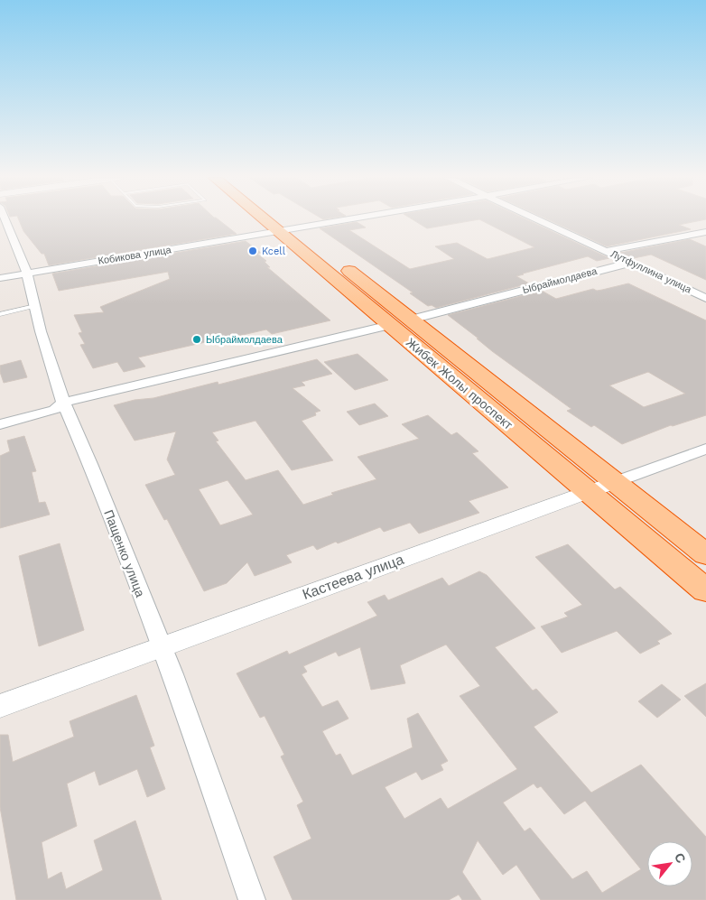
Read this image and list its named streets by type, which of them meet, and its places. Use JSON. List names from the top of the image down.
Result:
{
  "streets": {
    "highway": ["Жибек Жолы проспект"],
    "street": [
      "Кобикова улица",
      "Лутфуллина улица",
      "Ыбраймолдаева",
      "Пащенко улица",
      "Кастеева улица"
    ]
  },
  "crossings": [
    ["Кобикова улица", "Жибек Жолы проспект"],
    ["Кобикова улица", "Пащенко улица"],
    ["Лутфуллина улица", "Ыбраймолдаева"],
    ["Ыбраймолдаева", "Жибек Жолы проспект"],
    ["Жибек Жолы проспект", "Кастеева улица"],
    ["Пащенко улица", "Кастеева улица"]
  ],
  "places": ["Kcell", "Ыбраймолдаева"],
  "north": "top right"
}
